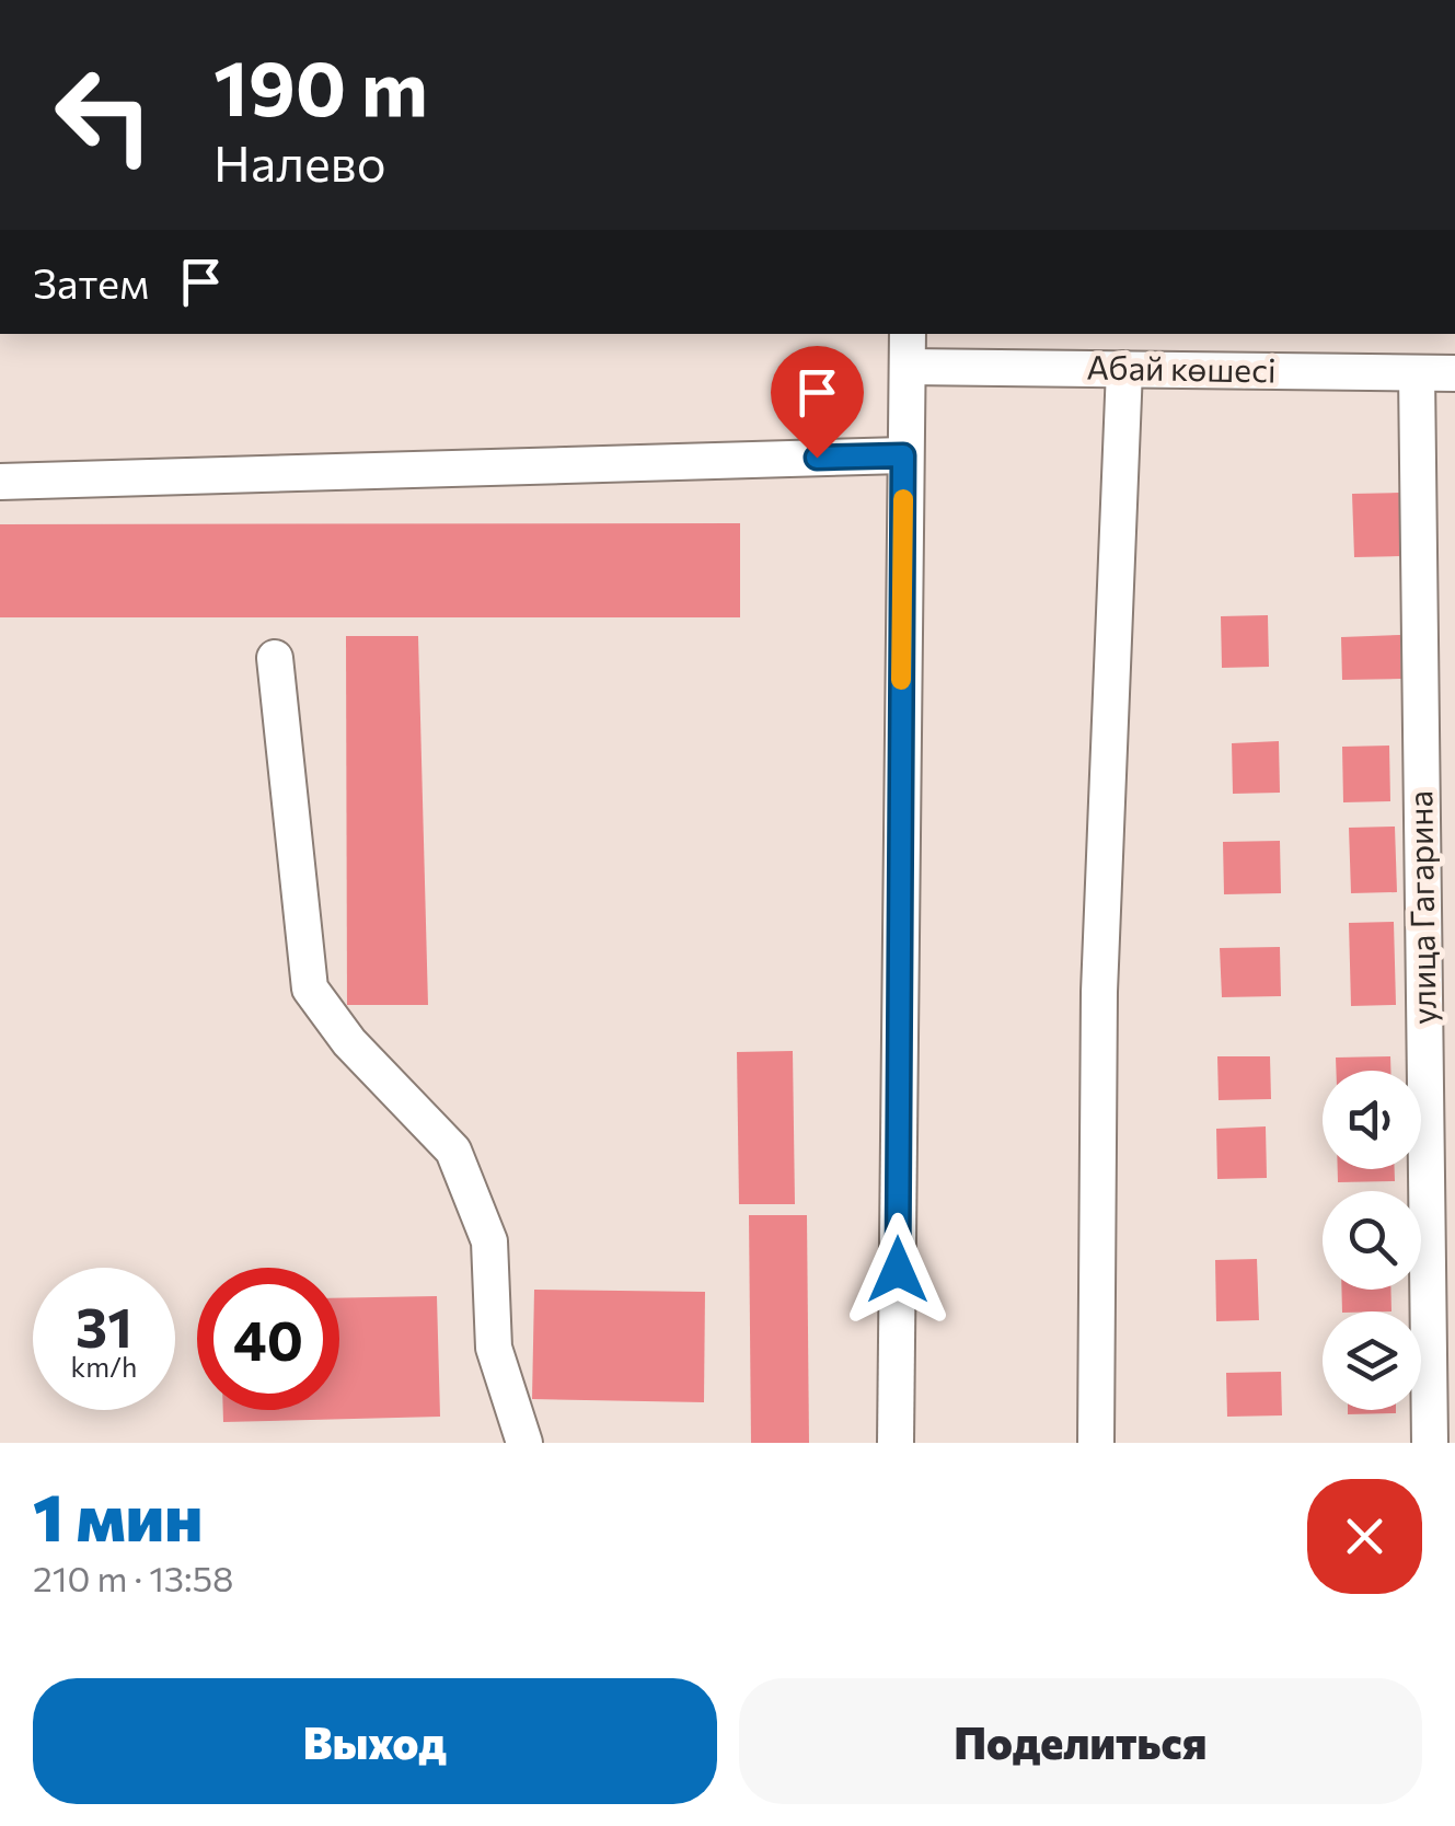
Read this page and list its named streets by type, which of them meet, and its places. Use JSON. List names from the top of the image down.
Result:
{
  "streets": {
    "street": ["Абай көшесі", "улица Гагарина"]
  },
  "crossings": [
    ["Абай көшесі", "улица Гагарина"]
  ],
  "page": {
    "turn": ["190 m", "Налево"],
    "then": "Затем",
    "speed": "31 km/h",
    "limit": "40",
    "heading": ["1 мин", "210 m · 13:58"],
    "buttons": ["Выход", "Поделиться"]
  }
}
